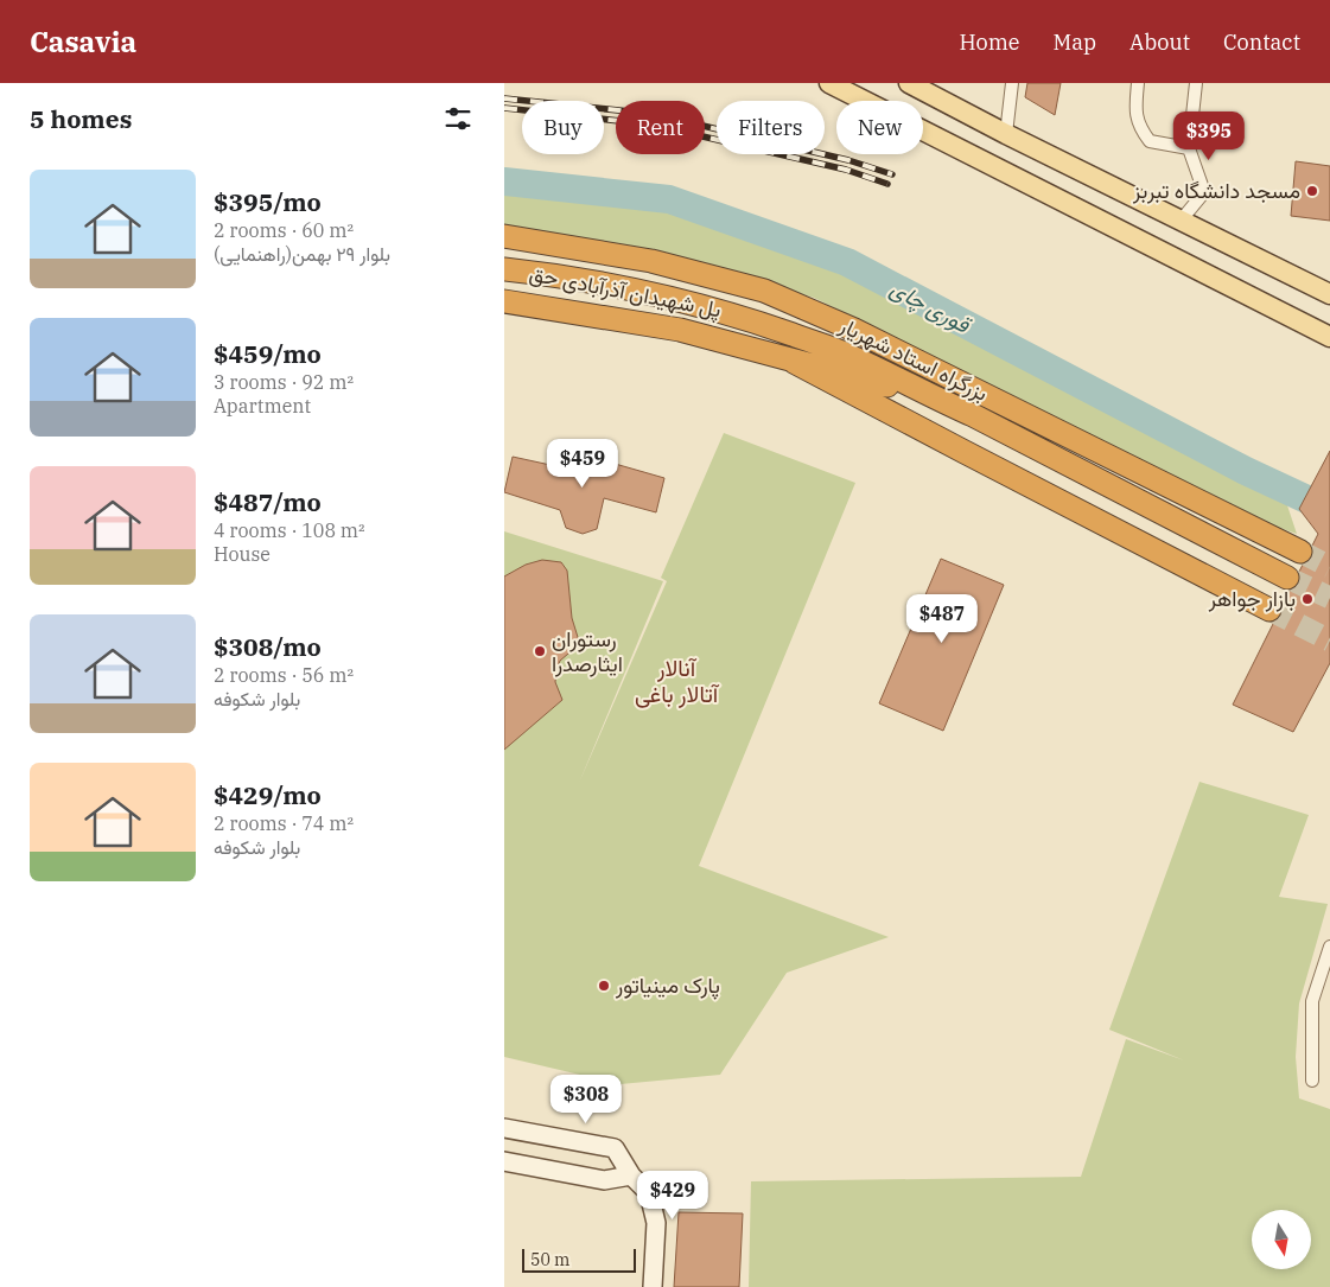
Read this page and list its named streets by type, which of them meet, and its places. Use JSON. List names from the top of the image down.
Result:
{
  "streets": {
    "highway": ["پل شهیدان آذرآبادی حق", "بزرگراه استاد شهریار"]
  },
  "crossings": [
    ["پل شهیدان آذرآبادی حق", "بزرگراه استاد شهریار"]
  ],
  "districts": ["آنالار آتالار باغی"],
  "water": ["قوری چای"],
  "places": [
    "مسجد دانشگاه تبربز",
    "بازار جواهر",
    "رستوران ایثارصدرا",
    "پارک مینیاتور"
  ],
  "scale_bar": "50 m",
  "north": "bottom",
  "page": {
    "header": "Casavia",
    "nav": [
      "Home",
      "Map",
      "About",
      "Contact"
    ],
    "heading": "5 homes",
    "chip": [
      "Buy",
      "Rent",
      "Filters",
      "New"
    ],
    "price": [
      "$395",
      "$459",
      "$487",
      "$308",
      "$429"
    ],
    "list": [
      {
        "name": "$395/mo",
        "note": "2 rooms · 60 m² · بلوار ٢٩ بهمن(راهنمایی)"
      },
      {
        "name": "$459/mo",
        "note": "3 rooms · 92 m² · Apartment"
      },
      {
        "name": "$487/mo",
        "note": "4 rooms · 108 m² · House"
      },
      {
        "name": "$308/mo",
        "note": "2 rooms · 56 m² · بلوار شکوفه"
      },
      {
        "name": "$429/mo",
        "note": "2 rooms · 74 m² · بلوار شکوفه"
      }
    ],
    "scale": "50 m"
  }
}
